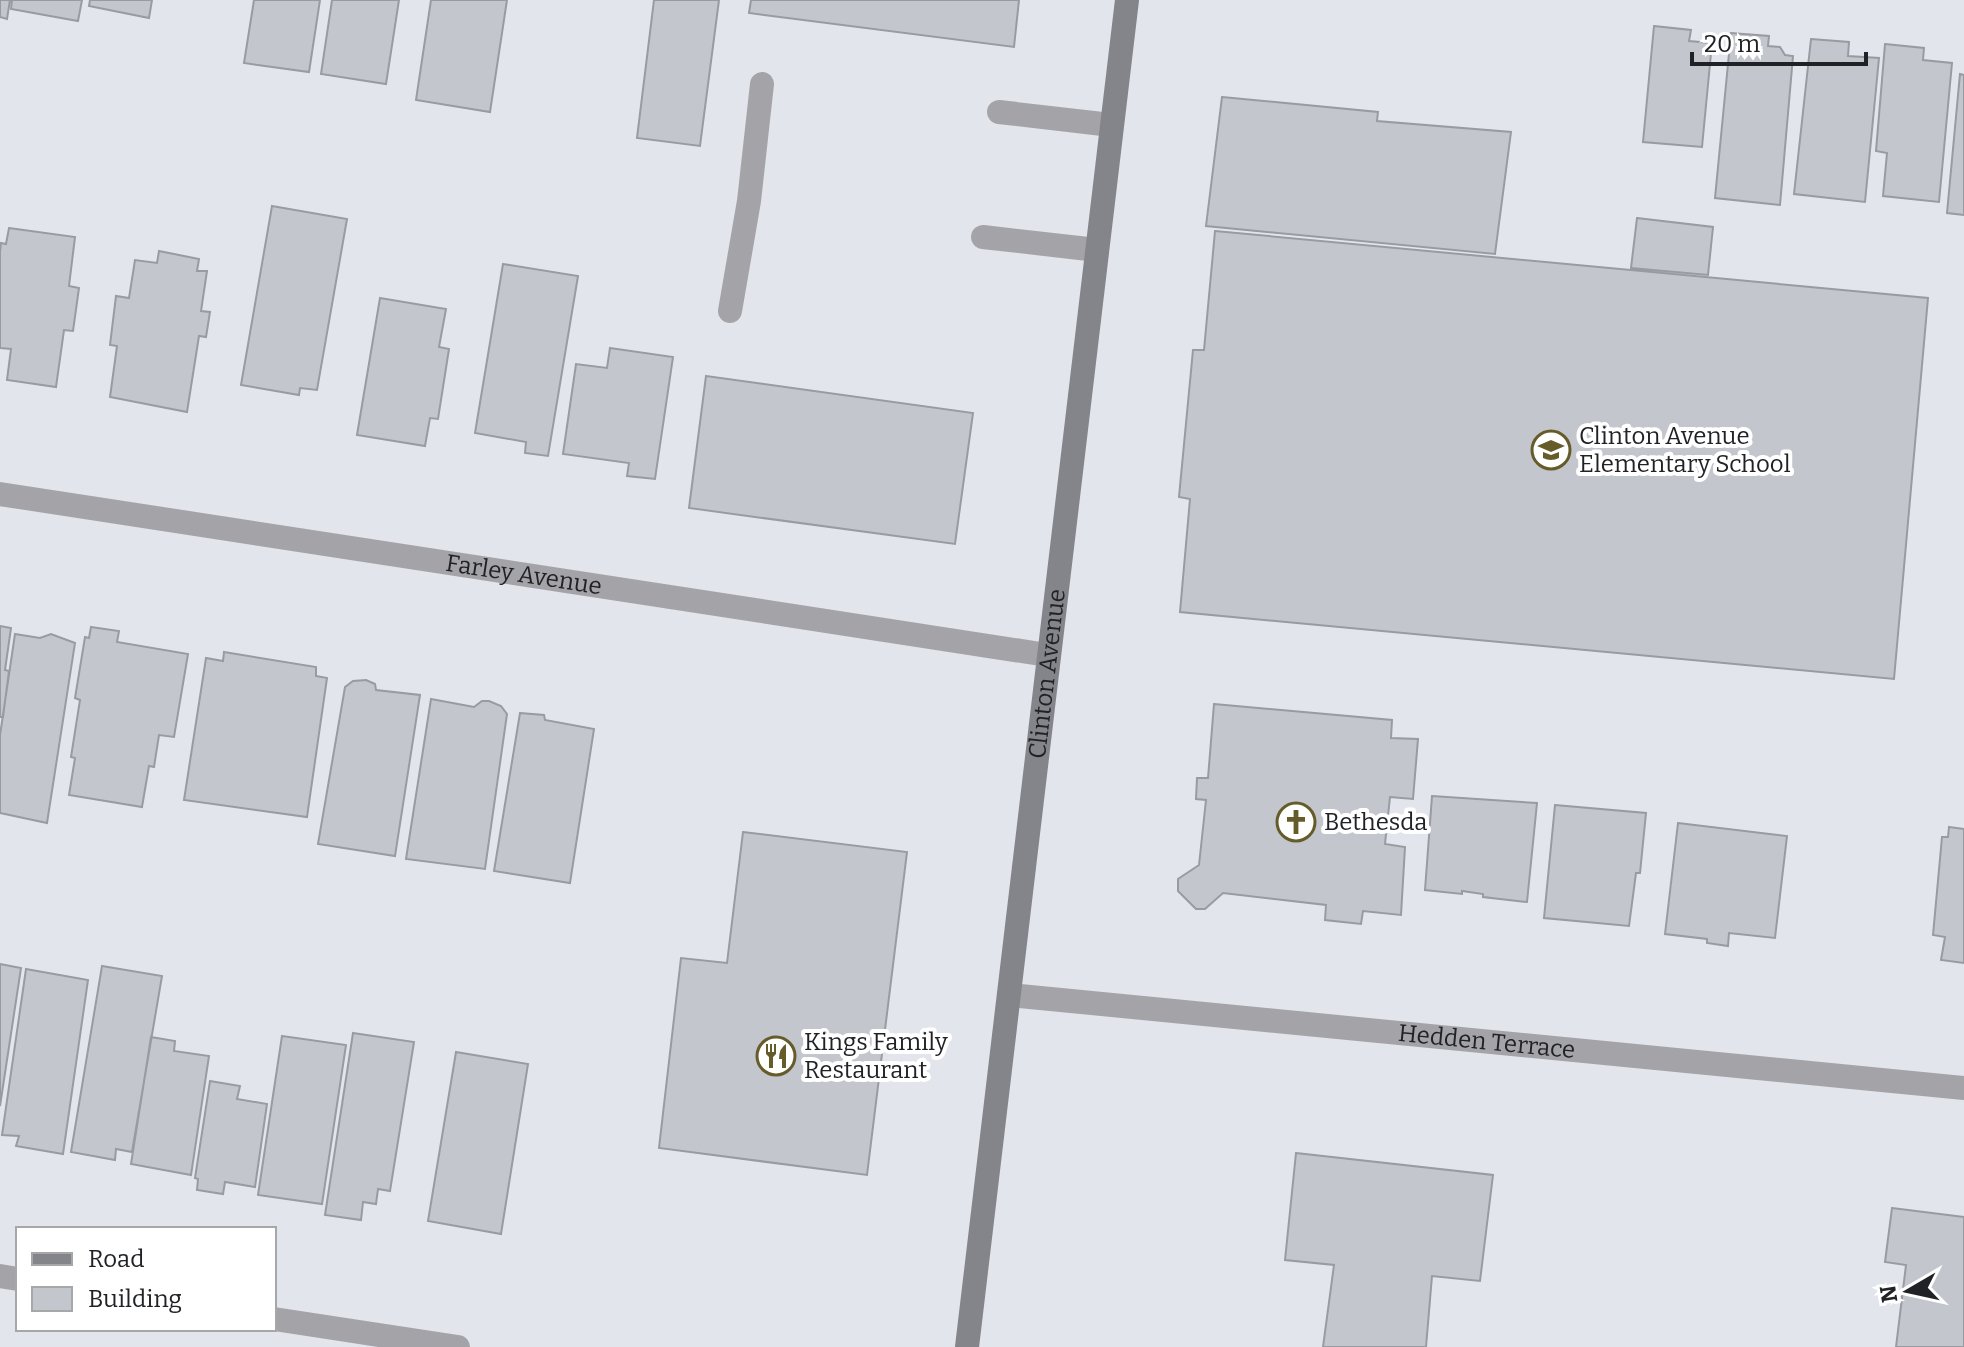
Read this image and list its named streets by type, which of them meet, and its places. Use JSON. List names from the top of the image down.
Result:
{
  "streets": {
    "main road": ["Clinton Avenue"],
    "street": ["Farley Avenue", "Hedden Terrace"]
  },
  "crossings": [
    ["Farley Avenue", "Clinton Avenue"],
    ["Clinton Avenue", "Hedden Terrace"]
  ],
  "places": {
    "school or university": ["Clinton Avenue Elementary School"],
    "church": ["Bethesda"],
    "restaurant": ["Kings Family Restaurant"]
  },
  "legend": ["Road", "Building"],
  "scale_bar": "20 m",
  "north": "left"
}
